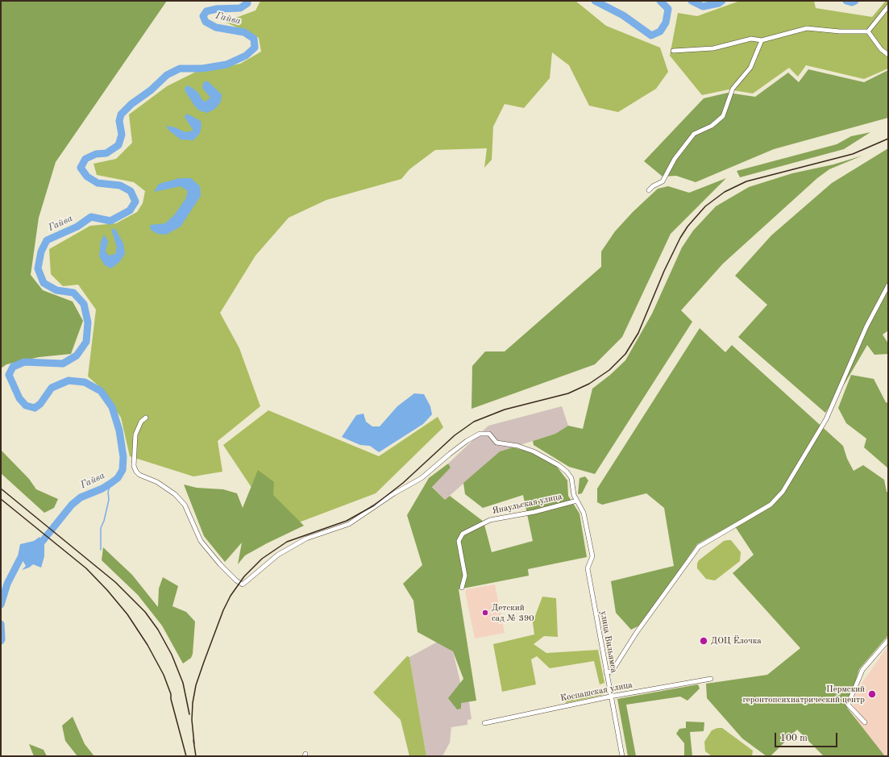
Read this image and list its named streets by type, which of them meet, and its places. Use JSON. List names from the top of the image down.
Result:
{
  "streets": {
    "street": ["Янаульская улица", "улица Вильямса", "Коспашская улица"]
  },
  "crossings": [
    ["Янаульская улица", "улица Вильямса"],
    ["улица Вильямса", "Коспашская улица"]
  ],
  "water": ["Гайва"],
  "places": ["Детский сад № 390", "ДОЦ Ёлочка", "Пермский геронтопсихиатрический центр"],
  "scale_bar": "100 m"
}
